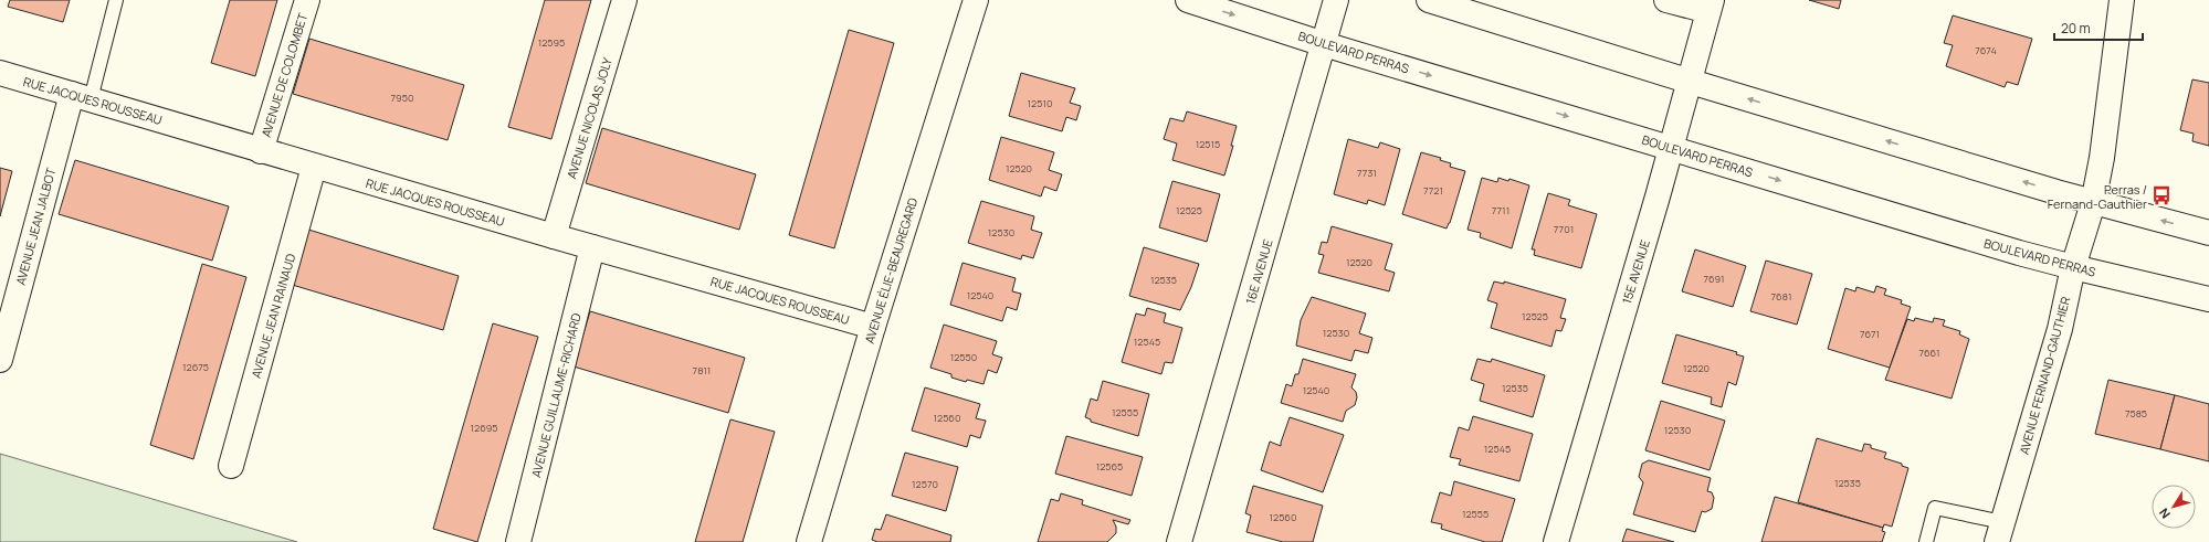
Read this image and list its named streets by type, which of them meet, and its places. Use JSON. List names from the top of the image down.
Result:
{
  "streets": {
    "street": [
      "BOULEVARD PERRAS",
      "AVENUE DE COLOMBET",
      "RUE JACQUES ROUSSEAU",
      "AVENUE NICOLAS JOLY",
      "AVENUE JEAN JALBOT",
      "AVENUE ÉLIE-BEAUREGARD",
      "16E AVENUE",
      "15E AVENUE",
      "AVENUE JEAN RAINAUD",
      "AVENUE FERNAND-GAUTHIER",
      "AVENUE GUILLAUME-RICHARD"
    ]
  },
  "crossings": [
    ["BOULEVARD PERRAS", "16E AVENUE"],
    ["BOULEVARD PERRAS", "15E AVENUE"],
    ["BOULEVARD PERRAS", "AVENUE FERNAND-GAUTHIER"],
    ["AVENUE DE COLOMBET", "RUE JACQUES ROUSSEAU"],
    ["RUE JACQUES ROUSSEAU", "AVENUE NICOLAS JOLY"],
    ["RUE JACQUES ROUSSEAU", "AVENUE JEAN JALBOT"],
    ["RUE JACQUES ROUSSEAU", "AVENUE ÉLIE-BEAUREGARD"],
    ["RUE JACQUES ROUSSEAU", "AVENUE JEAN RAINAUD"],
    ["RUE JACQUES ROUSSEAU", "AVENUE GUILLAUME-RICHARD"]
  ],
  "places": {
    "bus stop": ["Perras / Fernand-Gauthier"]
  },
  "house_numbers": [
    "12595",
    "7674",
    "7950",
    "12510",
    "12515",
    "12520",
    "7731",
    "7721",
    "12525",
    "7711",
    "7701",
    "12530",
    "12520",
    "7691",
    "12535",
    "12540",
    "7681",
    "12525",
    "12530",
    "7671",
    "12545",
    "7661",
    "12550",
    "12675",
    "12520",
    "7811",
    "12535",
    "12540",
    "12555",
    "7585",
    "12560",
    "12695",
    "12530",
    "12545",
    "12565",
    "12535",
    "12570",
    "12555",
    "12560"
  ],
  "scale_bar": "20 m",
  "north": "bottom left"
}
